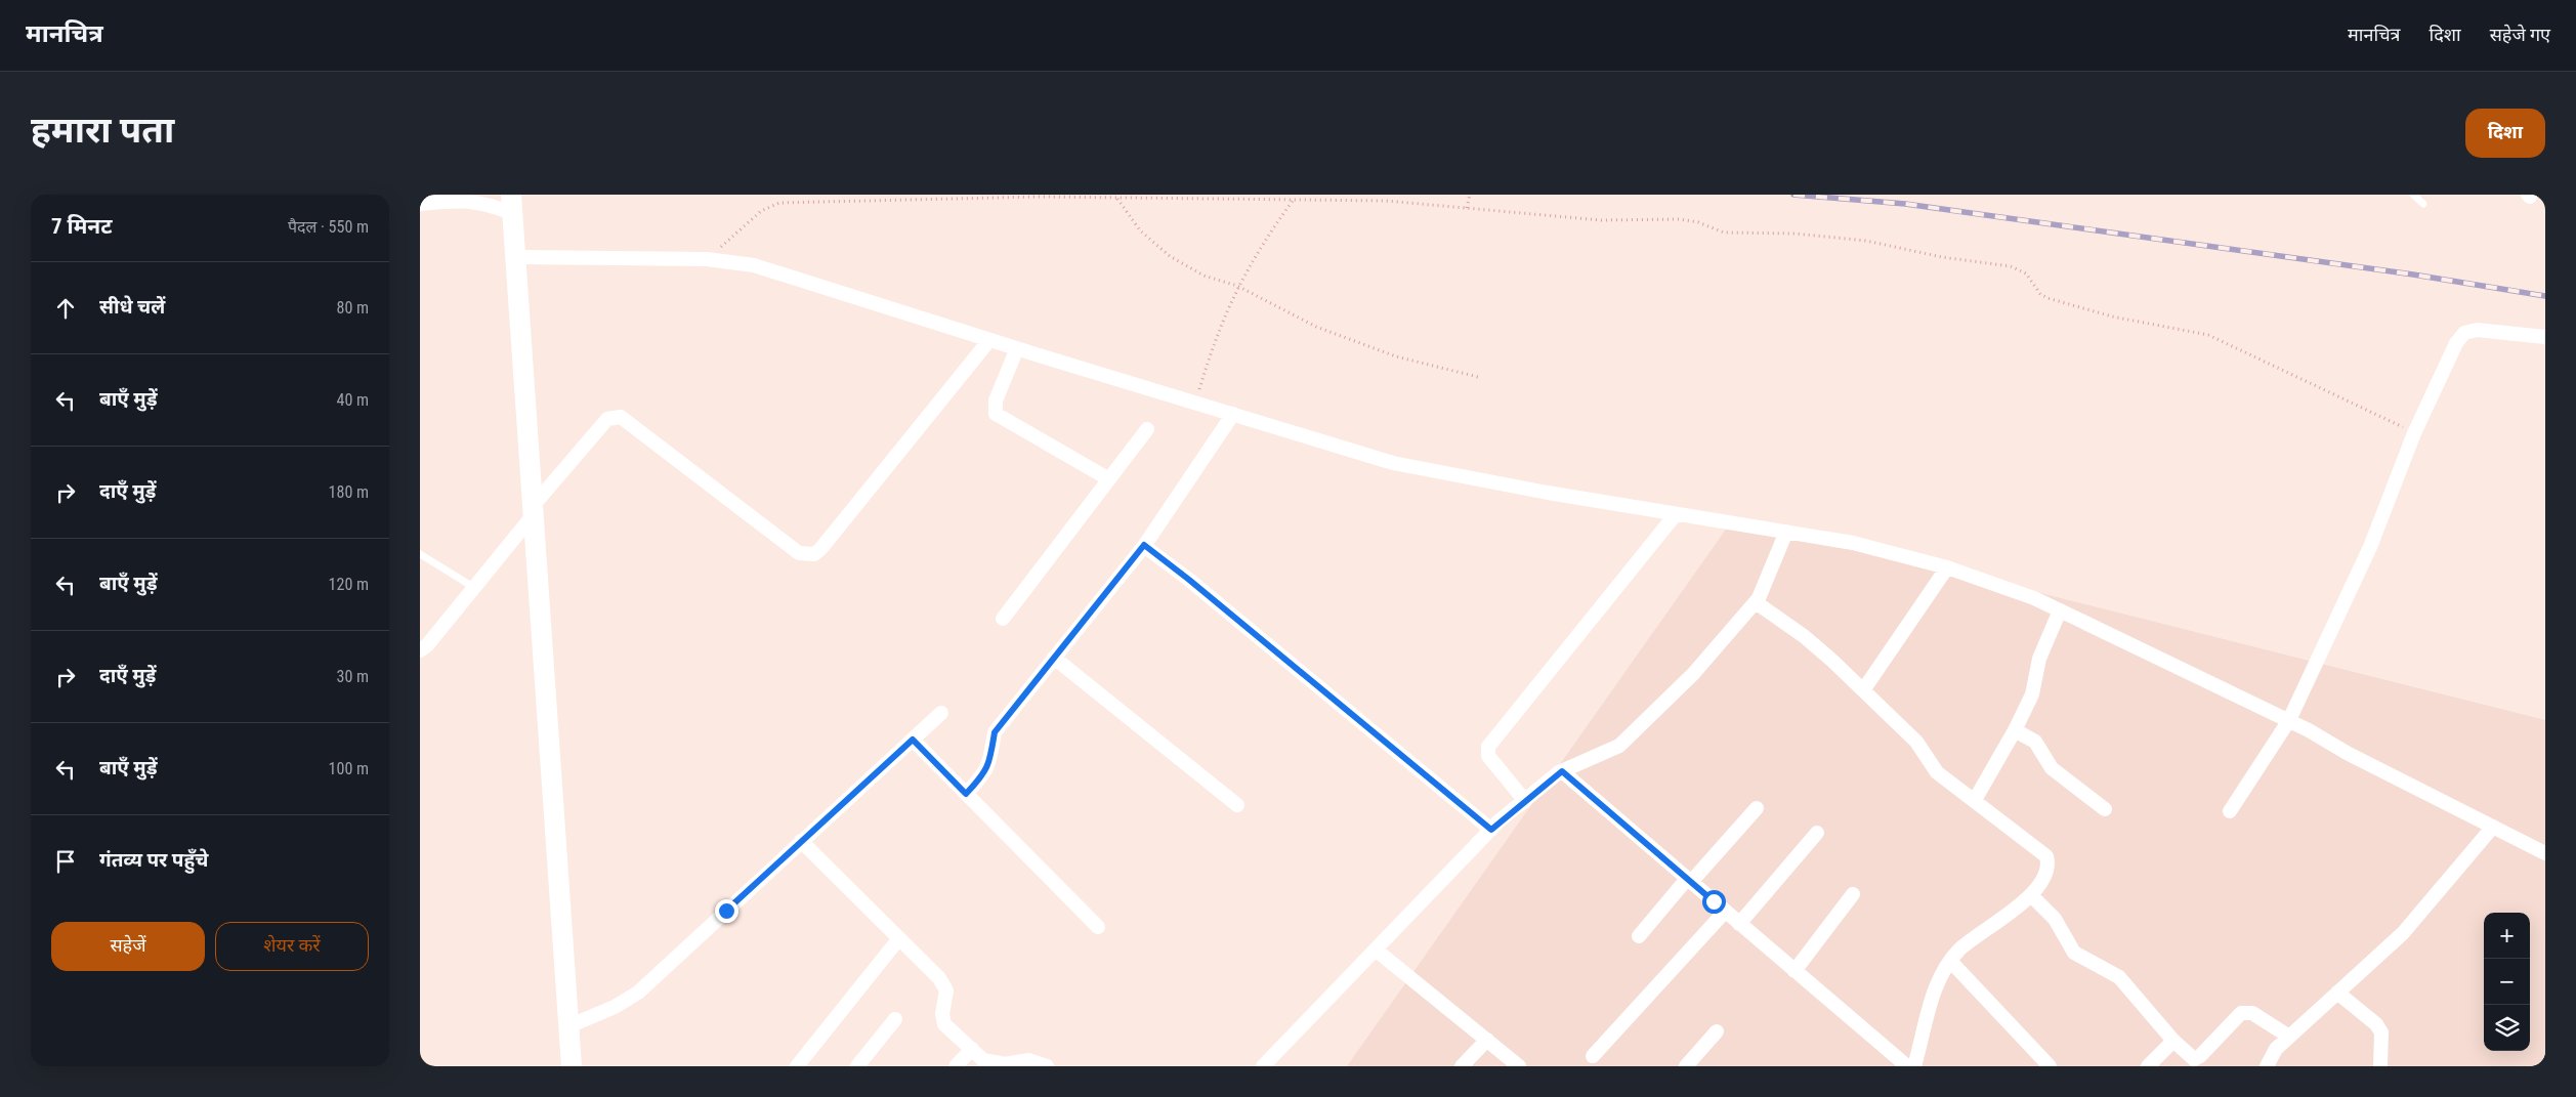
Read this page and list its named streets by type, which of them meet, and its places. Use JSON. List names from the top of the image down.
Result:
{
  "page": {
    "header": "मानचित्र",
    "nav": ["मानचित्र", "दिशा", "सहेजे गए"],
    "buttons": [
      "दिशा",
      ["सहेजें", "शेयर करें"]
    ],
    "title": "हमारा पता",
    "heading": ["7 मिनट", "पैदल · 550 m"],
    "list": [
      ["सीधे चलें", "80 m"],
      ["बाएँ मुड़ें", "40 m"],
      ["दाएँ मुड़ें", "180 m"],
      ["बाएँ मुड़ें", "120 m"],
      ["दाएँ मुड़ें", "30 m"],
      ["बाएँ मुड़ें", "100 m"],
      "गंतव्य पर पहुँचे"
    ],
    "map_buttons": ["+", "−"]
  }
}
